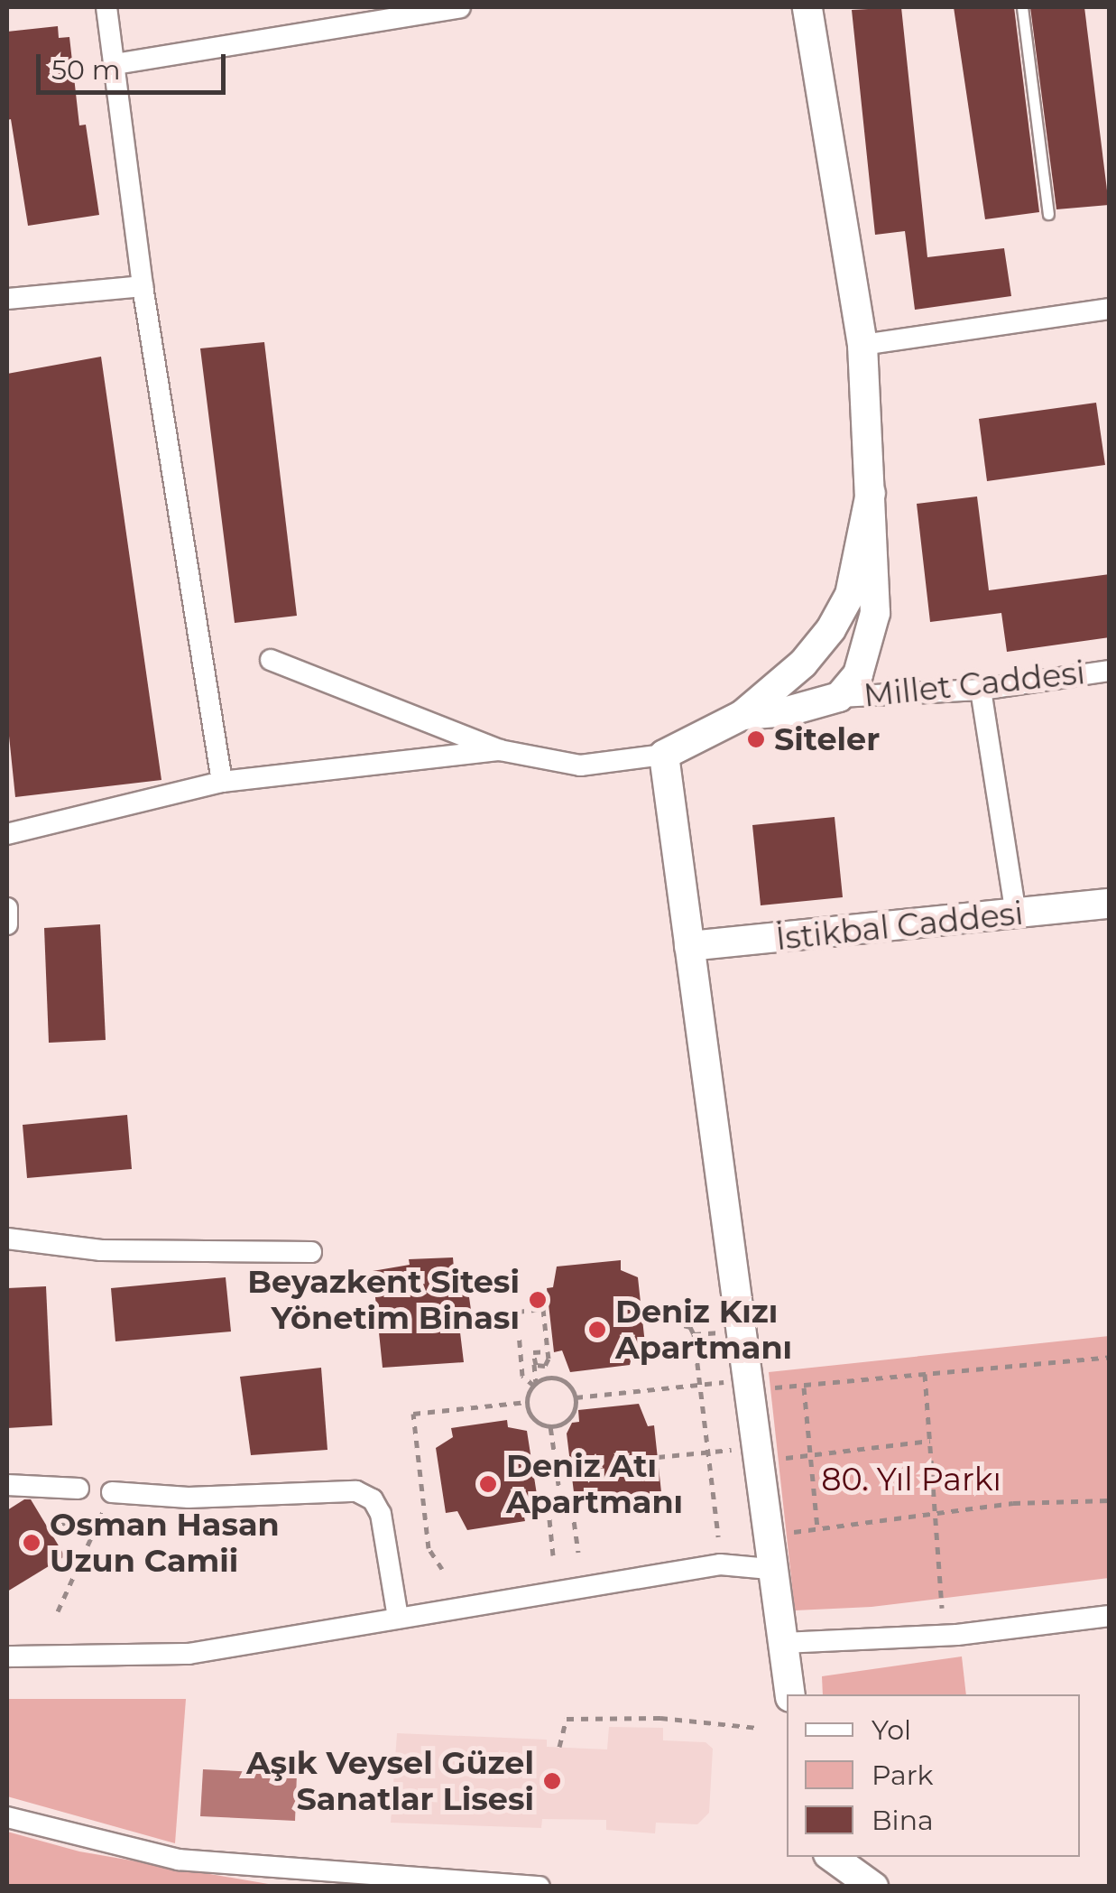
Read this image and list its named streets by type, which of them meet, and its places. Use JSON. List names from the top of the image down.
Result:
{
  "streets": {
    "street": ["Millet Caddesi", "İstikbal Caddesi"]
  },
  "parks": ["80. Yıl Parkı"],
  "places": [
    "Siteler",
    "Beyazkent Sitesi Yönetim Binası",
    "Deniz Kızı Apartmanı",
    "Deniz Atı Apartmanı",
    "Osman Hasan Uzun Camii",
    "Aşık Veysel Güzel Sanatlar Lisesi"
  ],
  "legend": ["Yol", "Park", "Bina"],
  "scale_bar": "50 m"
}
